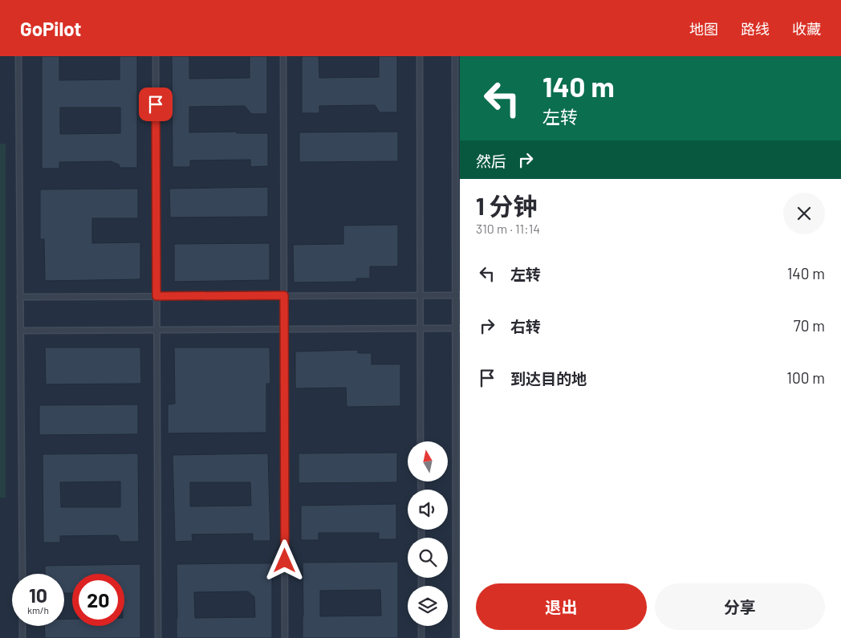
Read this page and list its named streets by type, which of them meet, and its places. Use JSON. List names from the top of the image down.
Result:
{
  "north": "top",
  "page": {
    "header": "GoPilot",
    "nav": ["地图", "路线", "收藏"],
    "turn": ["140 m", "左转"],
    "then": "然后",
    "heading": ["1 分钟", "310 m · 11:14"],
    "list": [
      {
        "name": "左转",
        "value": "140 m"
      },
      {
        "name": "右转",
        "value": "70 m"
      },
      {
        "name": "到达目的地",
        "value": "100 m"
      }
    ],
    "speed": "10 km/h",
    "limit": "20",
    "buttons": ["退出", "分享"]
  }
}
